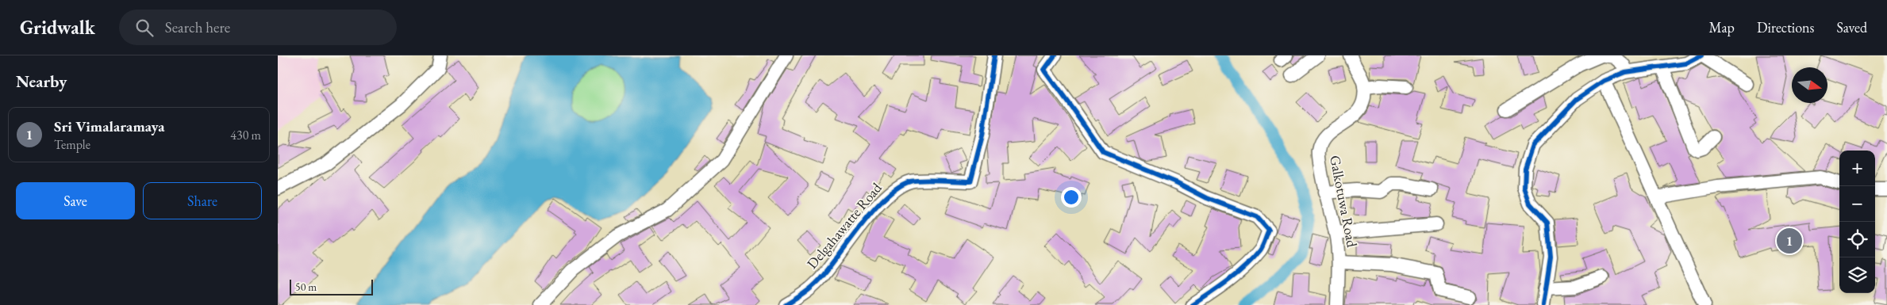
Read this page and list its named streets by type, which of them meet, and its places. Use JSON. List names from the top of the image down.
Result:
{
  "streets": {
    "street": ["Galkotuwa Road", "Delgahawatte Road"]
  },
  "scale_bar": "50 m",
  "north": "right",
  "page": {
    "header": "Gridwalk",
    "search": "Search here",
    "nav": ["Map", "Directions", "Saved"],
    "heading": "Nearby",
    "list": [
      {
        "mark": "1",
        "name": "Sri Vimalaramaya",
        "note": "Temple",
        "value": "430 m"
      }
    ],
    "map_buttons": ["+", "−"],
    "buttons": ["Save", "Share"],
    "pins": "1",
    "scale": "50 m"
  }
}
